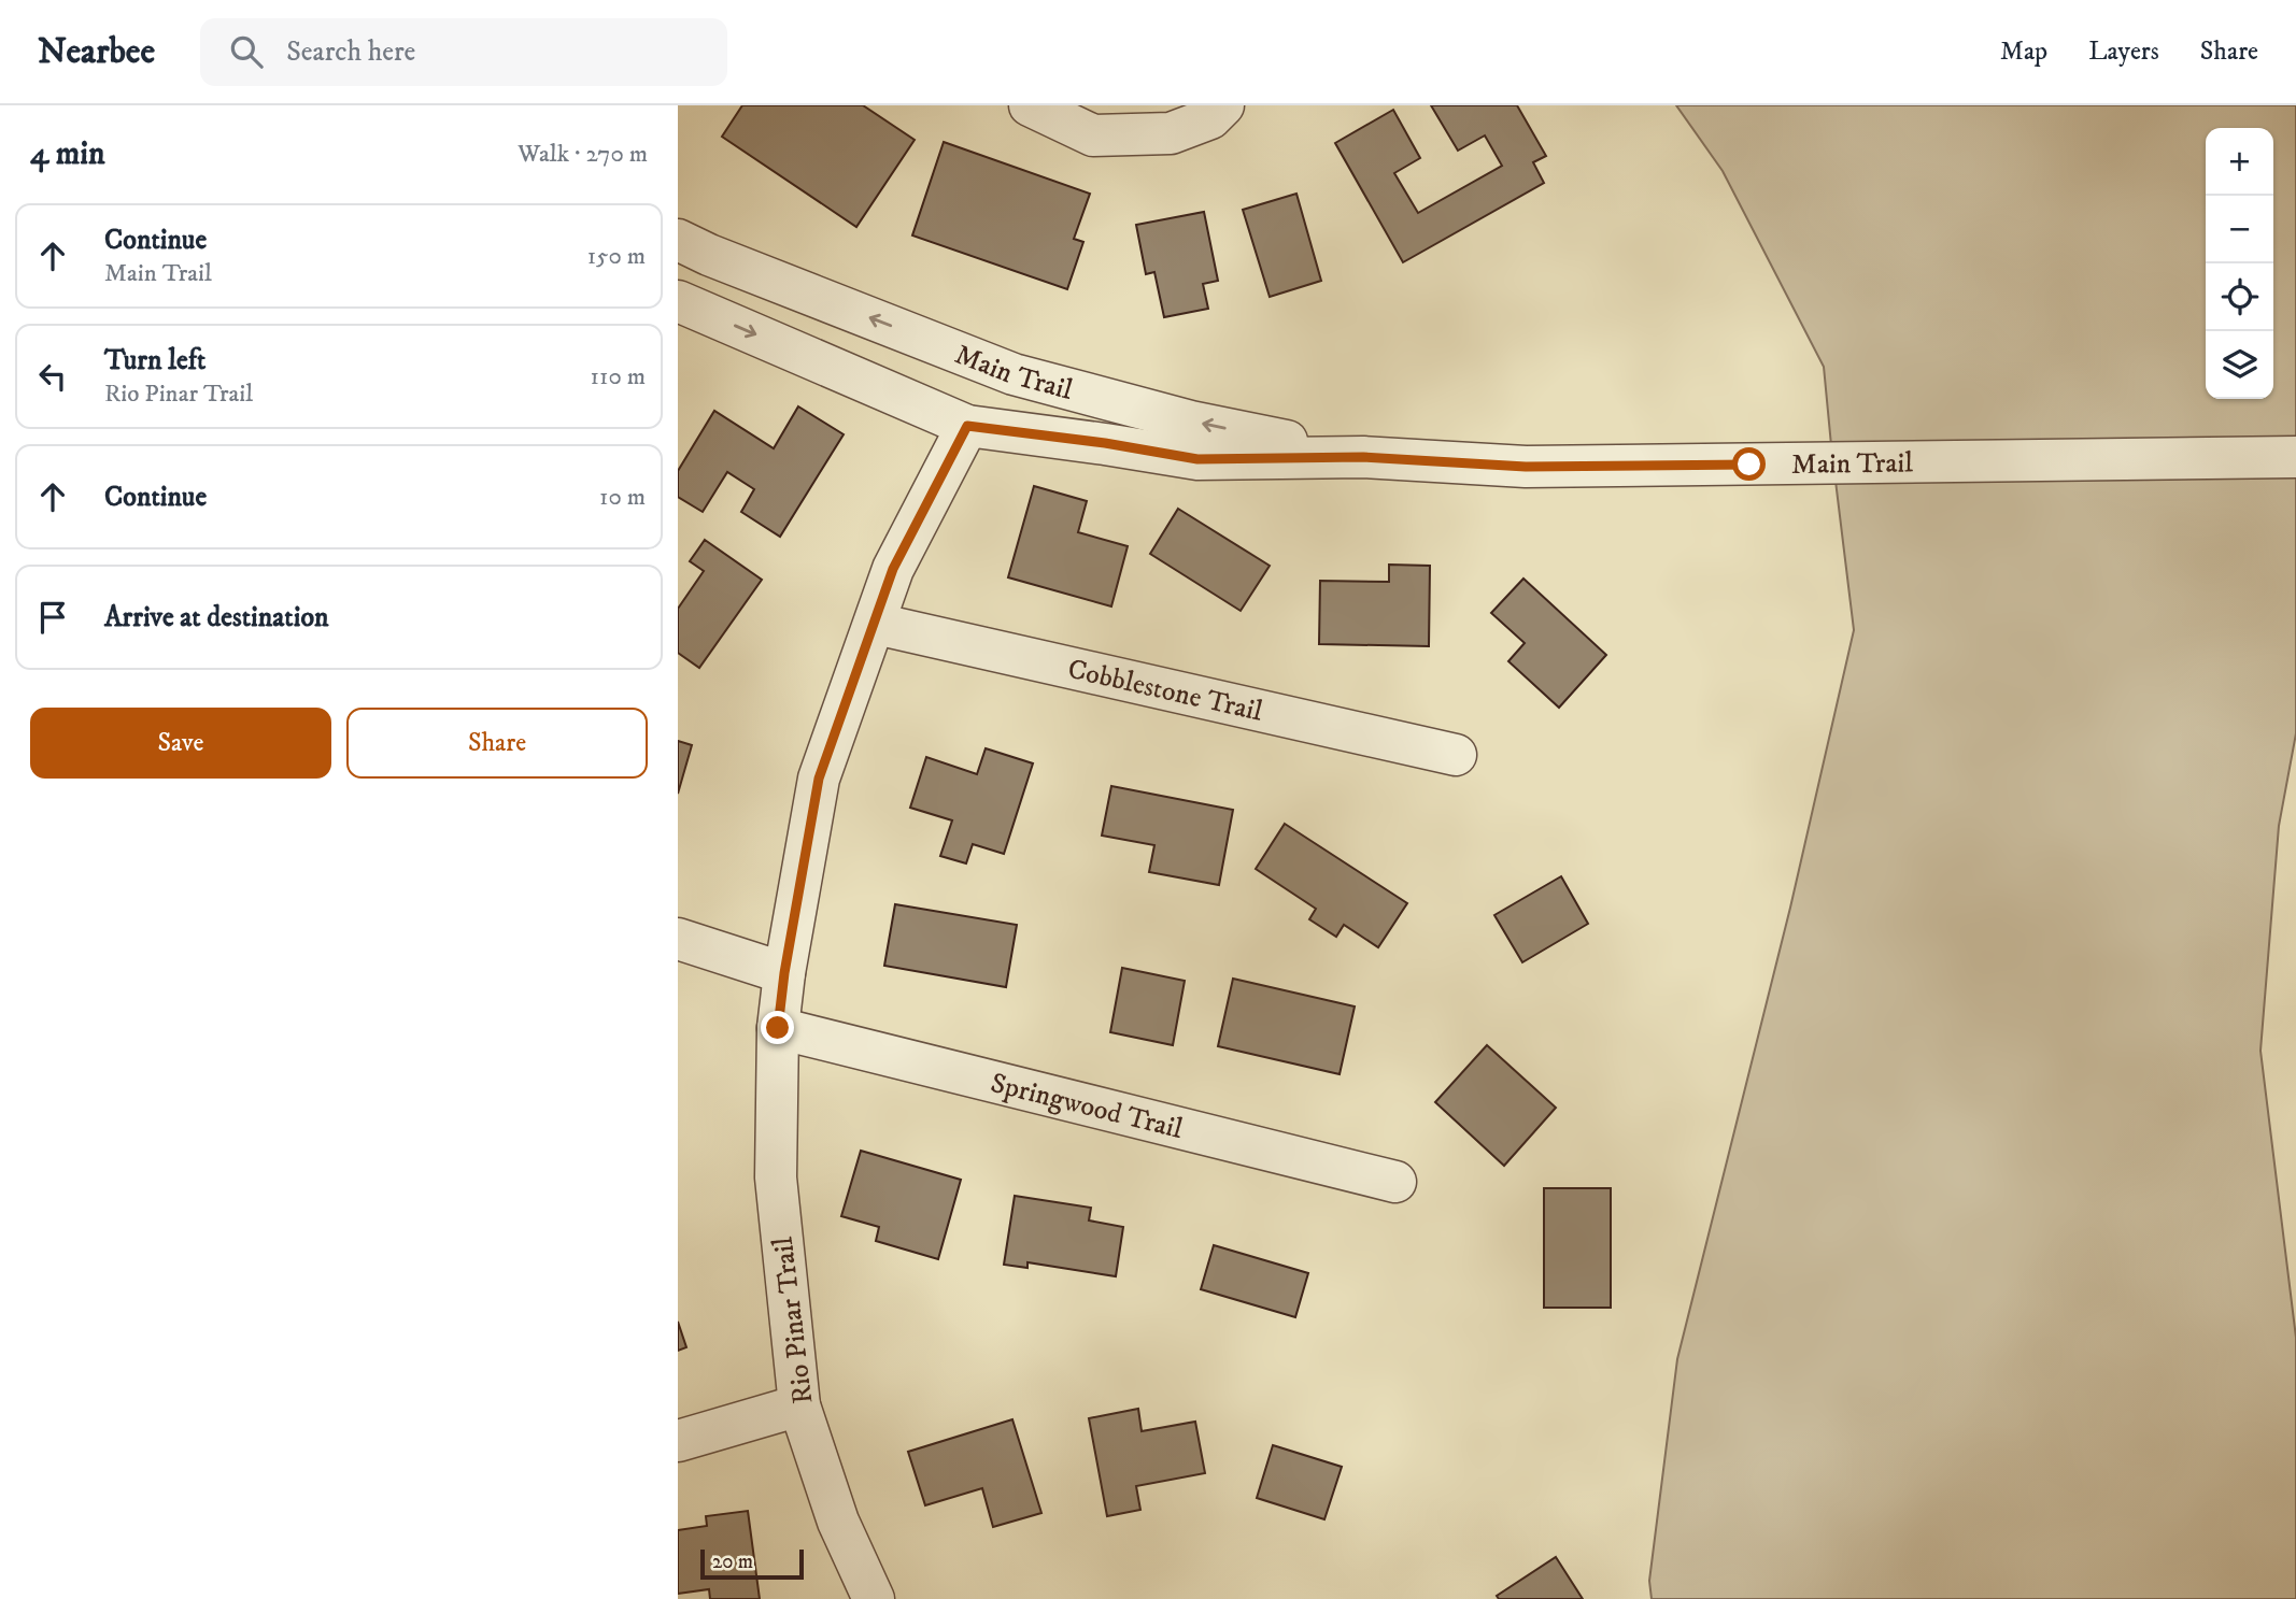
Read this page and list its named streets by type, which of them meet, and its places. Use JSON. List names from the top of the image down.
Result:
{
  "streets": {
    "street": [
      "Main Trail",
      "Cobblestone Trail",
      "Springwood Trail",
      "Rio Pinar Trail"
    ]
  },
  "crossings": [
    ["Springwood Trail", "Rio Pinar Trail"]
  ],
  "scale_bar": "20 m",
  "page": {
    "header": "Nearbee",
    "search": "Search here",
    "nav": ["Map", "Layers", "Share"],
    "heading": ["4 min", "Walk · 270 m"],
    "map_buttons": ["+", "−"],
    "list": [
      ["Continue", "Main Trail", "150 m"],
      ["Turn left", "Rio Pinar Trail", "110 m"],
      ["Continue", "10 m"],
      "Arrive at destination"
    ],
    "buttons": ["Save", "Share"],
    "scale": "20 m"
  }
}
